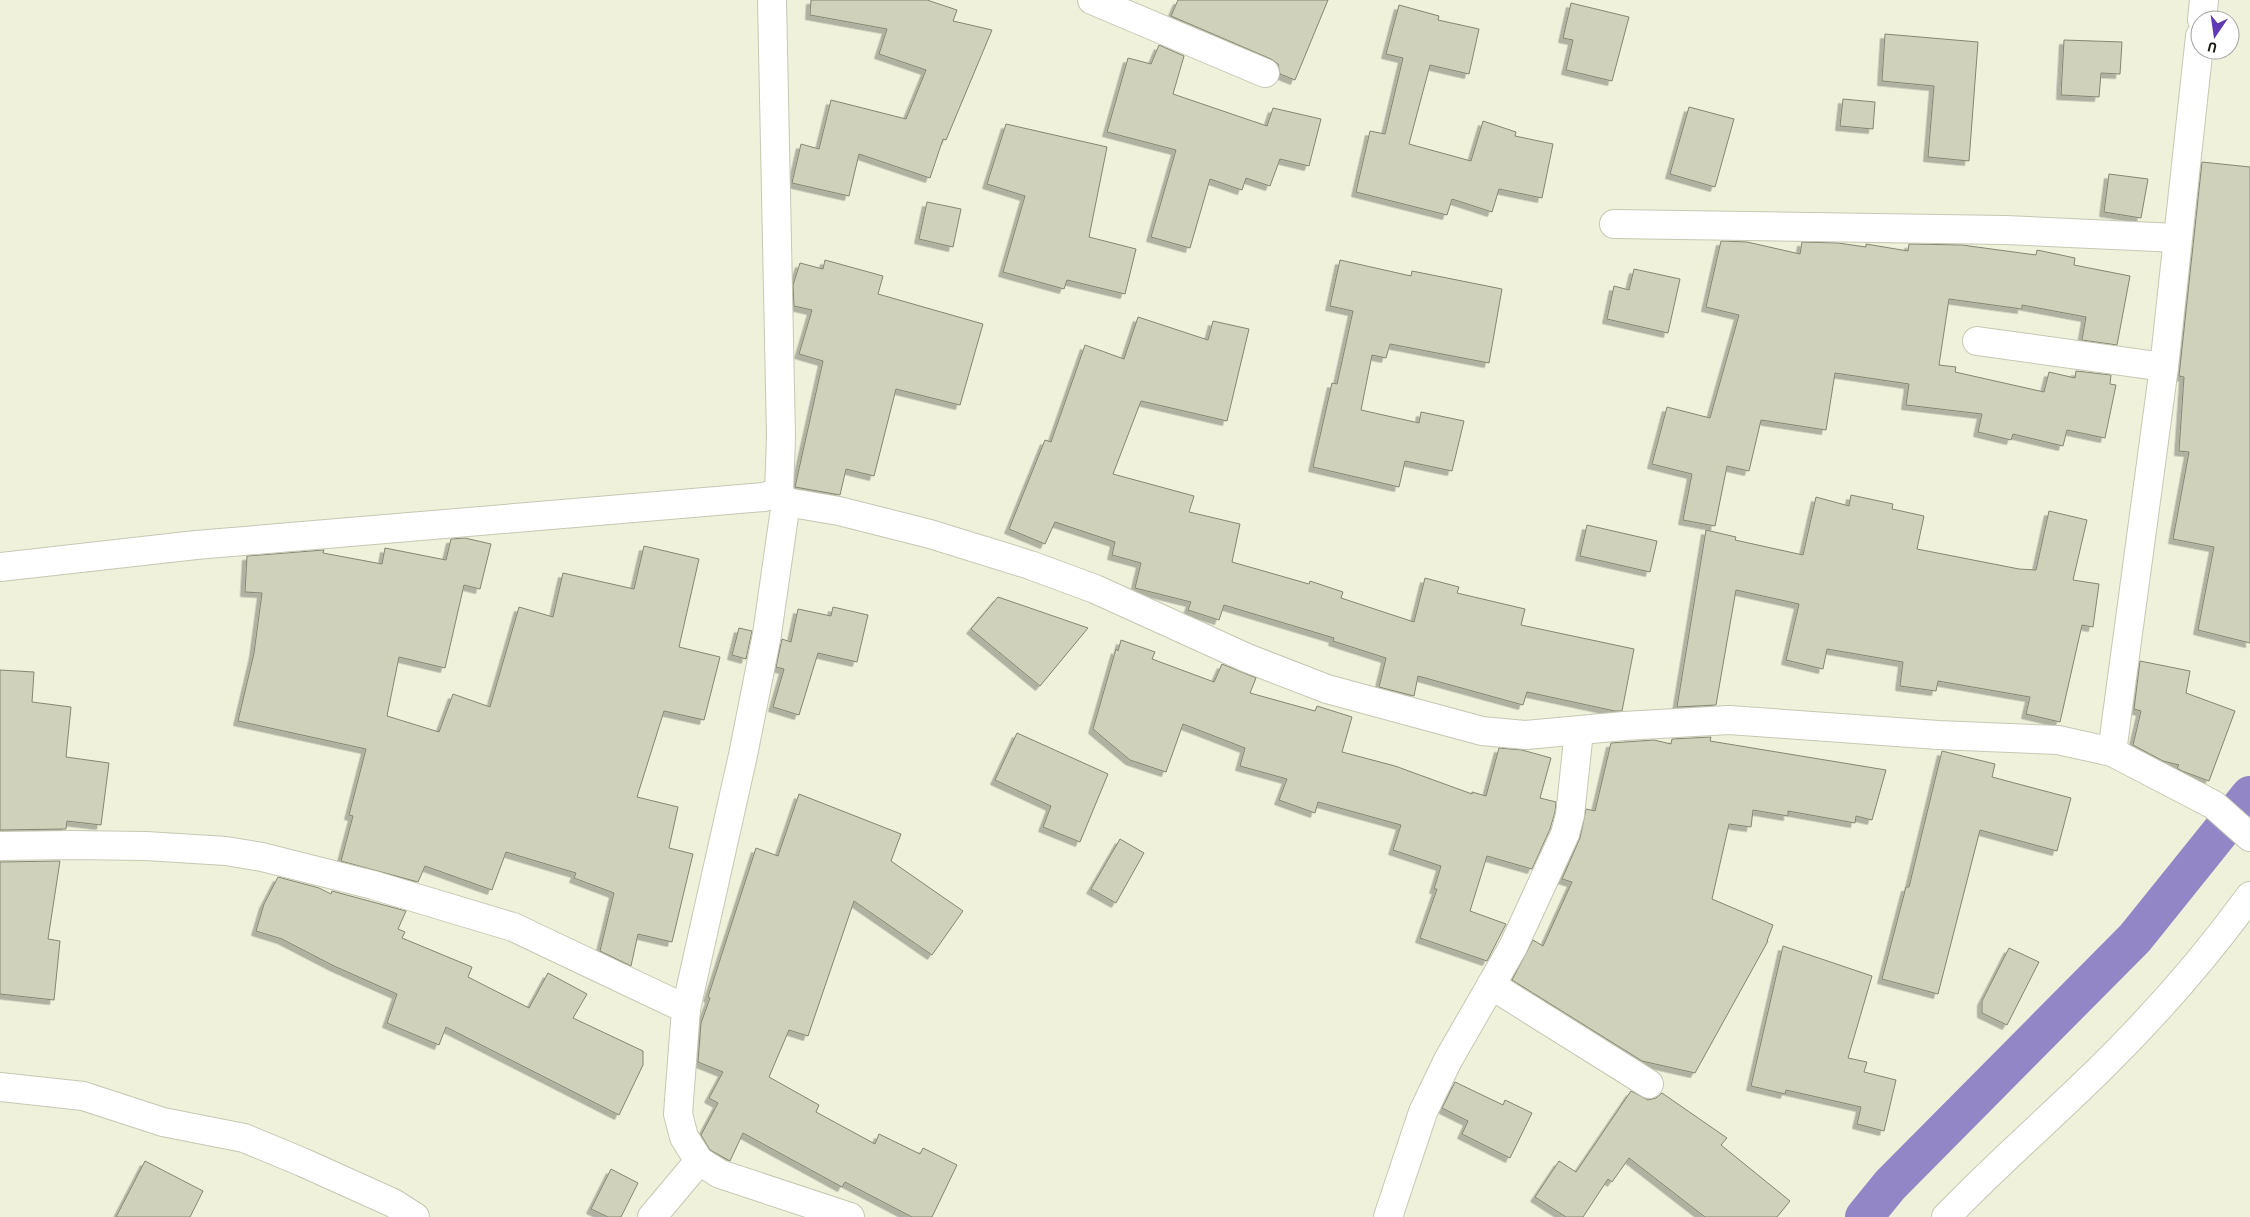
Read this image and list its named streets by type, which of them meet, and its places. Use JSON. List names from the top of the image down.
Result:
{
  "north": "bottom"
}
